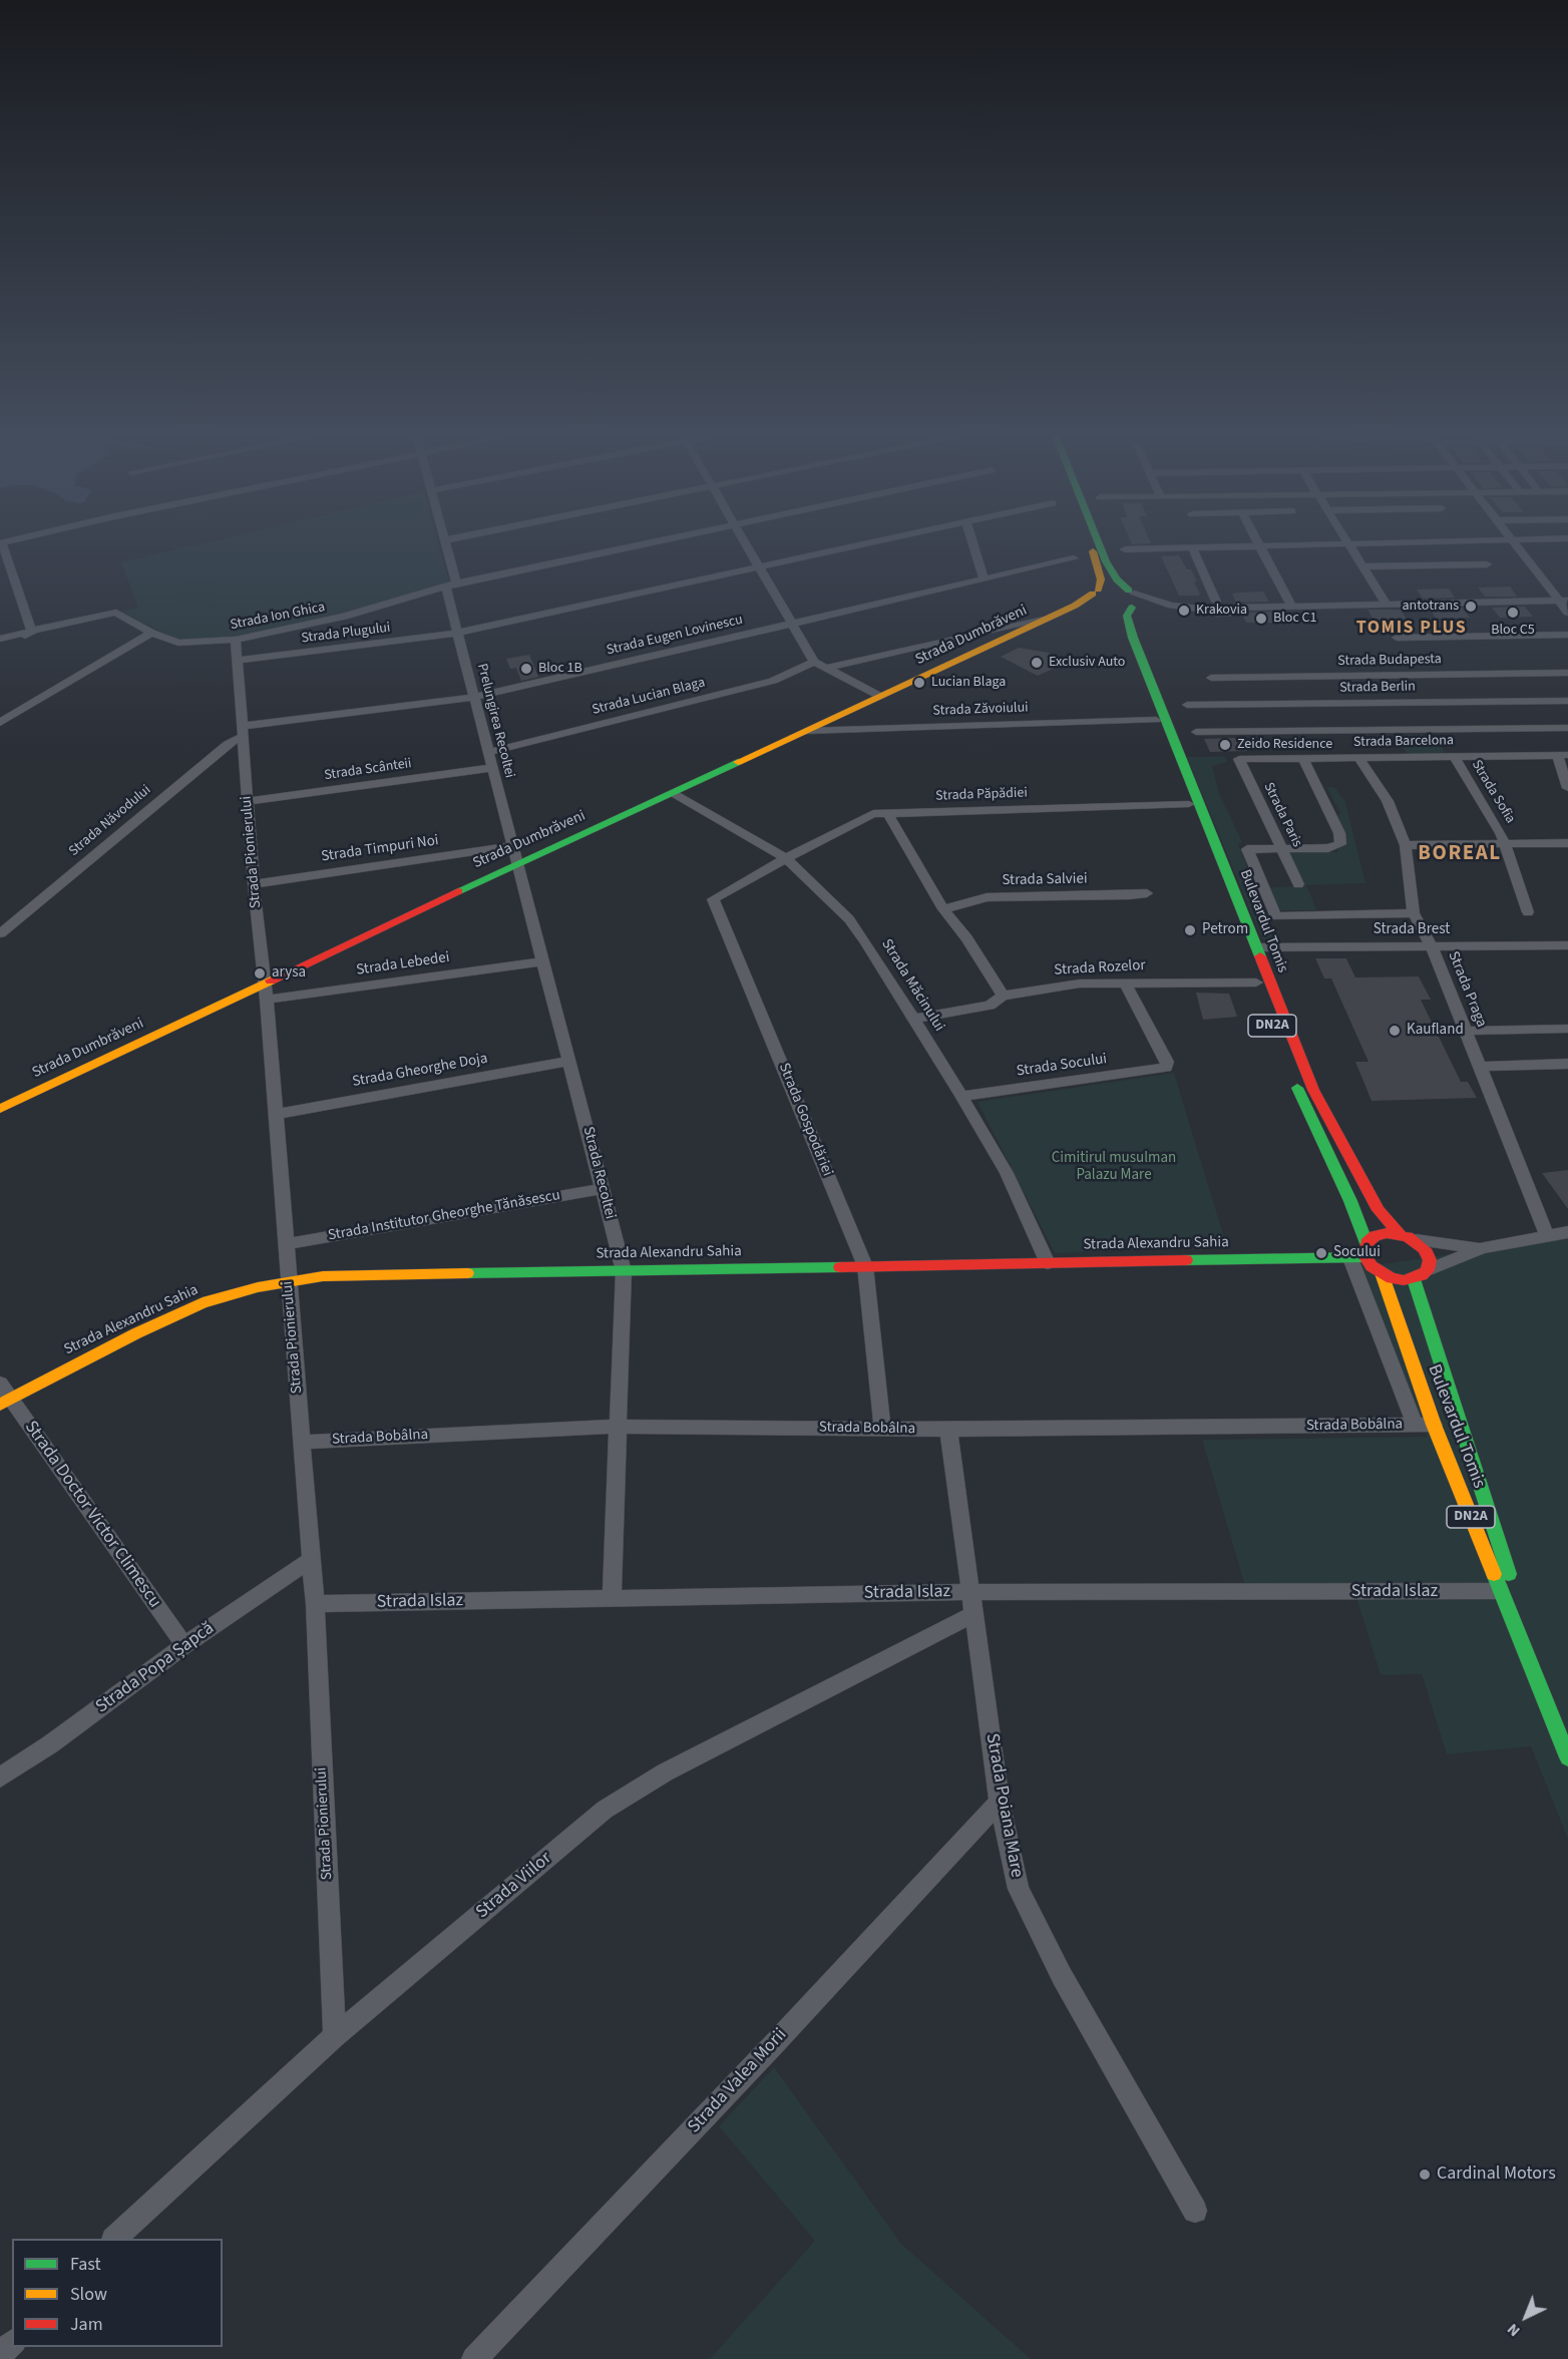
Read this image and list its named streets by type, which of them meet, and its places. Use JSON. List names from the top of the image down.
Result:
{
  "streets": {
    "main road": [
      "Strada Dumbrăveni",
      "Bulevardul Tomis",
      "DN2A",
      "Strada Alexandru Sahia"
    ],
    "street": [
      "Strada Ion Ghica",
      "Strada Plugului",
      "Strada Eugen Lovinescu",
      "Strada Budapesta",
      "Strada Berlin",
      "Strada Lucian Blaga",
      "Strada Zăvoiului",
      "Prelungirea Recoltei",
      "Strada Barcelona",
      "Strada Scânteii",
      "Strada Sofia",
      "Strada Păpădiei",
      "Strada Paris",
      "Strada Năvodului",
      "Strada Timpuri Noi",
      "Strada Pionierului",
      "Strada Salviei",
      "Strada Brest",
      "Strada Lebedei",
      "Strada Rozelor",
      "Strada Măcinului",
      "Strada Praga",
      "Strada Socului",
      "Strada Gheorghe Doja",
      "Strada Gospodăriei",
      "Strada Recoltei",
      "Strada Institutor Gheorghe Tănăsescu",
      "Strada Bobâlna",
      "Strada Doctor Victor Climescu",
      "Strada Islaz",
      "Strada Popa Șapcă",
      "Strada Poiana Mare",
      "Strada Viilor",
      "Strada Valea Morii"
    ]
  },
  "crossings": [
    ["Strada Ion Ghica", "Prelungirea Recoltei"],
    ["Strada Ion Ghica", "Strada Pionierului"],
    ["Strada Plugului", "Prelungirea Recoltei"],
    ["Strada Plugului", "Strada Pionierului"],
    ["Strada Eugen Lovinescu", "Prelungirea Recoltei"],
    ["Strada Eugen Lovinescu", "Strada Năvodului"],
    ["Strada Eugen Lovinescu", "Strada Pionierului"],
    ["Strada Dumbrăveni", "Strada Zăvoiului"],
    ["Strada Dumbrăveni", "Prelungirea Recoltei"],
    ["Strada Dumbrăveni", "Strada Pionierului"],
    ["Strada Dumbrăveni", "Bulevardul Tomis"],
    ["Strada Dumbrăveni", "Strada Lebedei"],
    ["Strada Dumbrăveni", "Strada Măcinului"],
    ["Strada Dumbrăveni", "Strada Recoltei"],
    ["Strada Lucian Blaga", "Prelungirea Recoltei"],
    ["Strada Zăvoiului", "Bulevardul Tomis"],
    ["Prelungirea Recoltei", "Strada Scânteii"],
    ["Prelungirea Recoltei", "Strada Timpuri Noi"],
    ["Prelungirea Recoltei", "Strada Recoltei"],
    ["Strada Barcelona", "Strada Sofia"],
    ["Strada Barcelona", "Strada Paris"],
    ["Strada Barcelona", "Strada Praga"],
    ["Strada Scânteii", "Strada Pionierului"],
    ["Strada Păpădiei", "Bulevardul Tomis"],
    ["Strada Păpădiei", "Strada Măcinului"],
    ["Strada Păpădiei", "Strada Gospodăriei"],
    ["Strada Năvodului", "Strada Pionierului"],
    ["Strada Timpuri Noi", "Strada Pionierului"],
    ["Strada Pionierului", "Strada Lebedei"],
    ["Strada Pionierului", "Strada Gheorghe Doja"],
    ["Strada Pionierului", "Strada Institutor Gheorghe Tănăsescu"],
    ["Strada Pionierului", "Strada Alexandru Sahia"],
    ["Strada Pionierului", "Strada Bobâlna"],
    ["Strada Pionierului", "Strada Islaz"],
    ["Strada Pionierului", "Strada Popa Șapcă"],
    ["Strada Pionierului", "Strada Viilor"],
    ["Bulevardul Tomis", "Strada Brest"],
    ["Bulevardul Tomis", "Strada Rozelor"],
    ["Bulevardul Tomis", "Strada Alexandru Sahia"],
    ["Bulevardul Tomis", "Strada Bobâlna"],
    ["Bulevardul Tomis", "Strada Islaz"],
    ["Strada Brest", "Strada Praga"],
    ["Strada Lebedei", "Strada Recoltei"],
    ["Strada Rozelor", "Strada Măcinului"],
    ["Strada Rozelor", "Strada Socului"],
    ["Strada Măcinului", "Strada Socului"],
    ["Strada Măcinului", "Strada Gospodăriei"],
    ["Strada Măcinului", "Strada Alexandru Sahia"],
    ["Strada Gheorghe Doja", "Strada Recoltei"],
    ["Strada Gospodăriei", "Strada Alexandru Sahia"],
    ["Strada Gospodăriei", "Strada Bobâlna"],
    ["Strada Recoltei", "Strada Institutor Gheorghe Tănăsescu"],
    ["Strada Recoltei", "Strada Alexandru Sahia"],
    ["Strada Recoltei", "Strada Bobâlna"],
    ["Strada Recoltei", "Strada Islaz"],
    ["Strada Alexandru Sahia", "Strada Doctor Victor Climescu"],
    ["Strada Bobâlna", "Strada Poiana Mare"],
    ["Strada Doctor Victor Climescu", "Strada Popa Șapcă"],
    ["Strada Islaz", "Strada Poiana Mare"],
    ["Strada Poiana Mare", "Strada Viilor"],
    ["Strada Poiana Mare", "Strada Valea Morii"]
  ],
  "districts": ["TOMIS PLUS", "BOREAL"],
  "parks": ["Cimitirul musulman Palazu Mare"],
  "places": [
    "antotrans",
    "Krakovia",
    "Bloc C5",
    "Bloc C1",
    "Exclusiv Auto",
    "Bloc 1B",
    "Lucian Blaga",
    "Zeido Residence",
    "Petrom",
    "arysa",
    "Kaufland",
    "Socului",
    "Cardinal Motors"
  ],
  "legend": ["Fast", "Slow", "Jam"],
  "north": "bottom left"
}
